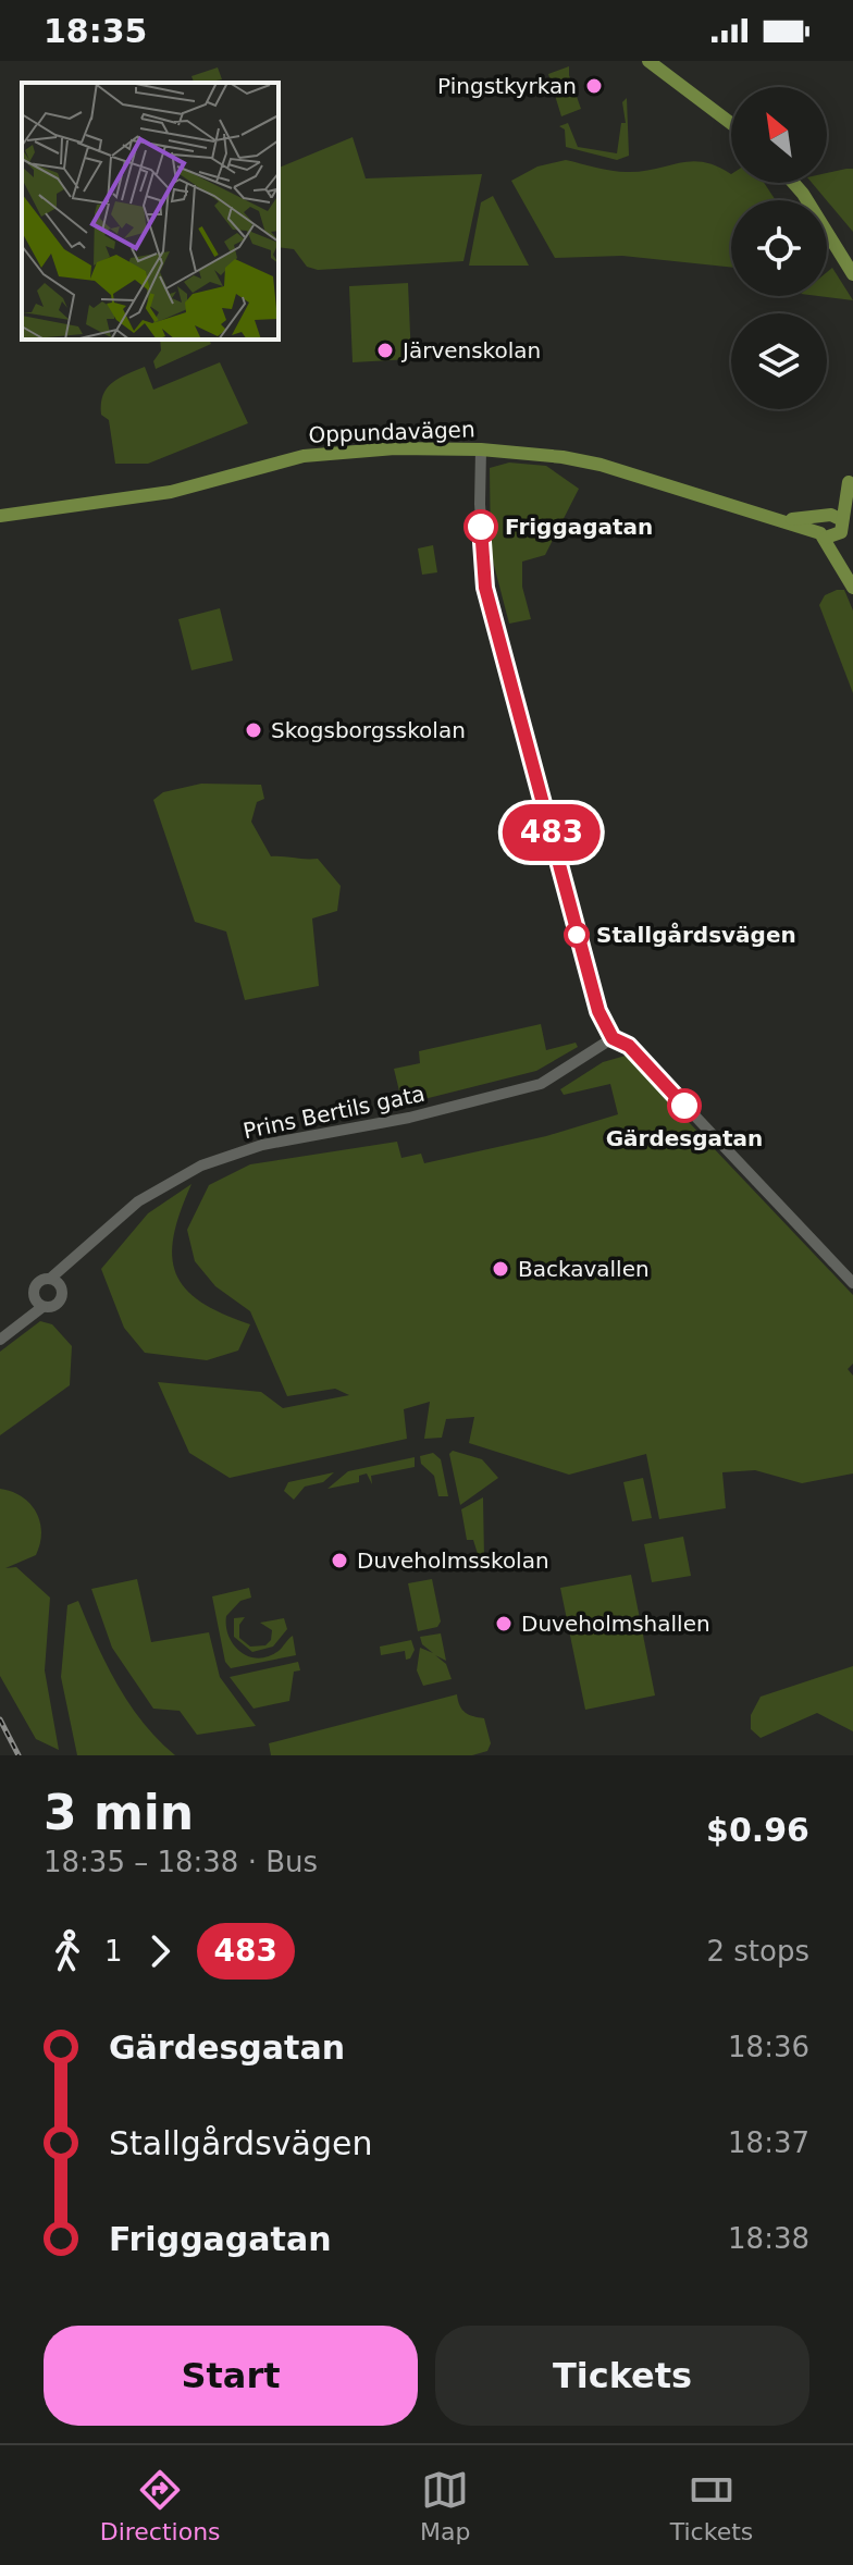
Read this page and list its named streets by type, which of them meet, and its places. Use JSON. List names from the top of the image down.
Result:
{
  "streets": {
    "main road": ["Oppundavägen"],
    "street": ["Prins Bertils gata"]
  },
  "places": [
    "Pingstkyrkan",
    "Järvenskolan",
    "Friggagatan",
    "Skogsborgsskolan",
    "Stallgårdsvägen",
    "Gärdesgatan",
    "Backavallen",
    "Duveholmsskolan",
    "Duveholmshallen"
  ],
  "lines": ["bus line 483"],
  "north": "top left",
  "page": {
    "status": "18:35",
    "on_map": "483",
    "heading": ["3 min", "18:35 – 18:38 · Bus", "$0.96"],
    "legs": ["1", "483", "2 stops"],
    "list": [
      {
        "name": "Gärdesgatan",
        "value": "18:36"
      },
      {
        "name": "Stallgårdsvägen",
        "value": "18:37"
      },
      {
        "name": "Friggagatan",
        "value": "18:38"
      }
    ],
    "buttons": ["Start", "Tickets"],
    "tabs": ["Directions", "Map", "Tickets"]
  }
}
